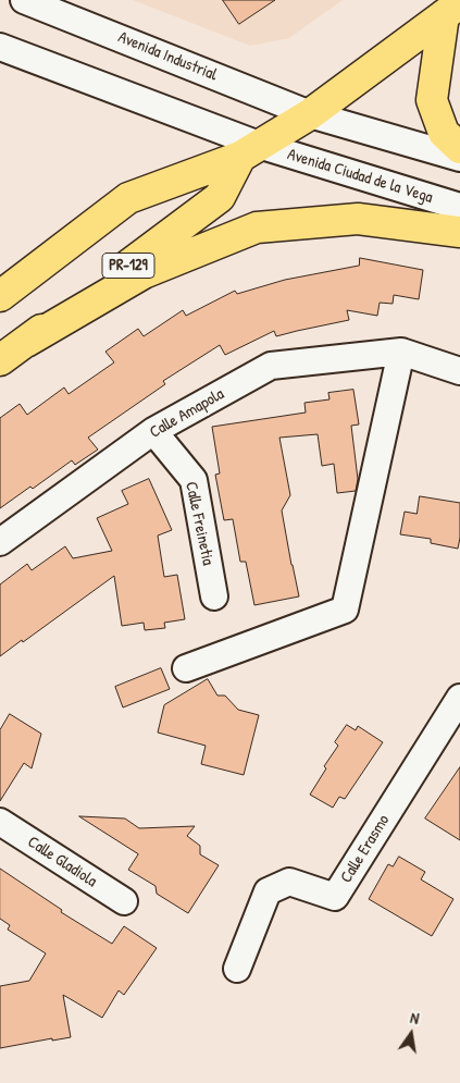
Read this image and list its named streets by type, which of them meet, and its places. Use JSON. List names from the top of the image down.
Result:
{
  "streets": {
    "main road": ["PR-129"],
    "street": [
      "Avenida Industrial",
      "Avenida Ciudad de la Vega",
      "Calle Amapola",
      "Calle Freinetia",
      "Calle Erasmo",
      "Calle Gladiola"
    ]
  },
  "crossings": [
    ["Avenida Ciudad de la Vega", "PR-129"],
    ["Calle Amapola", "Calle Freinetia"]
  ],
  "north": "top"
}
